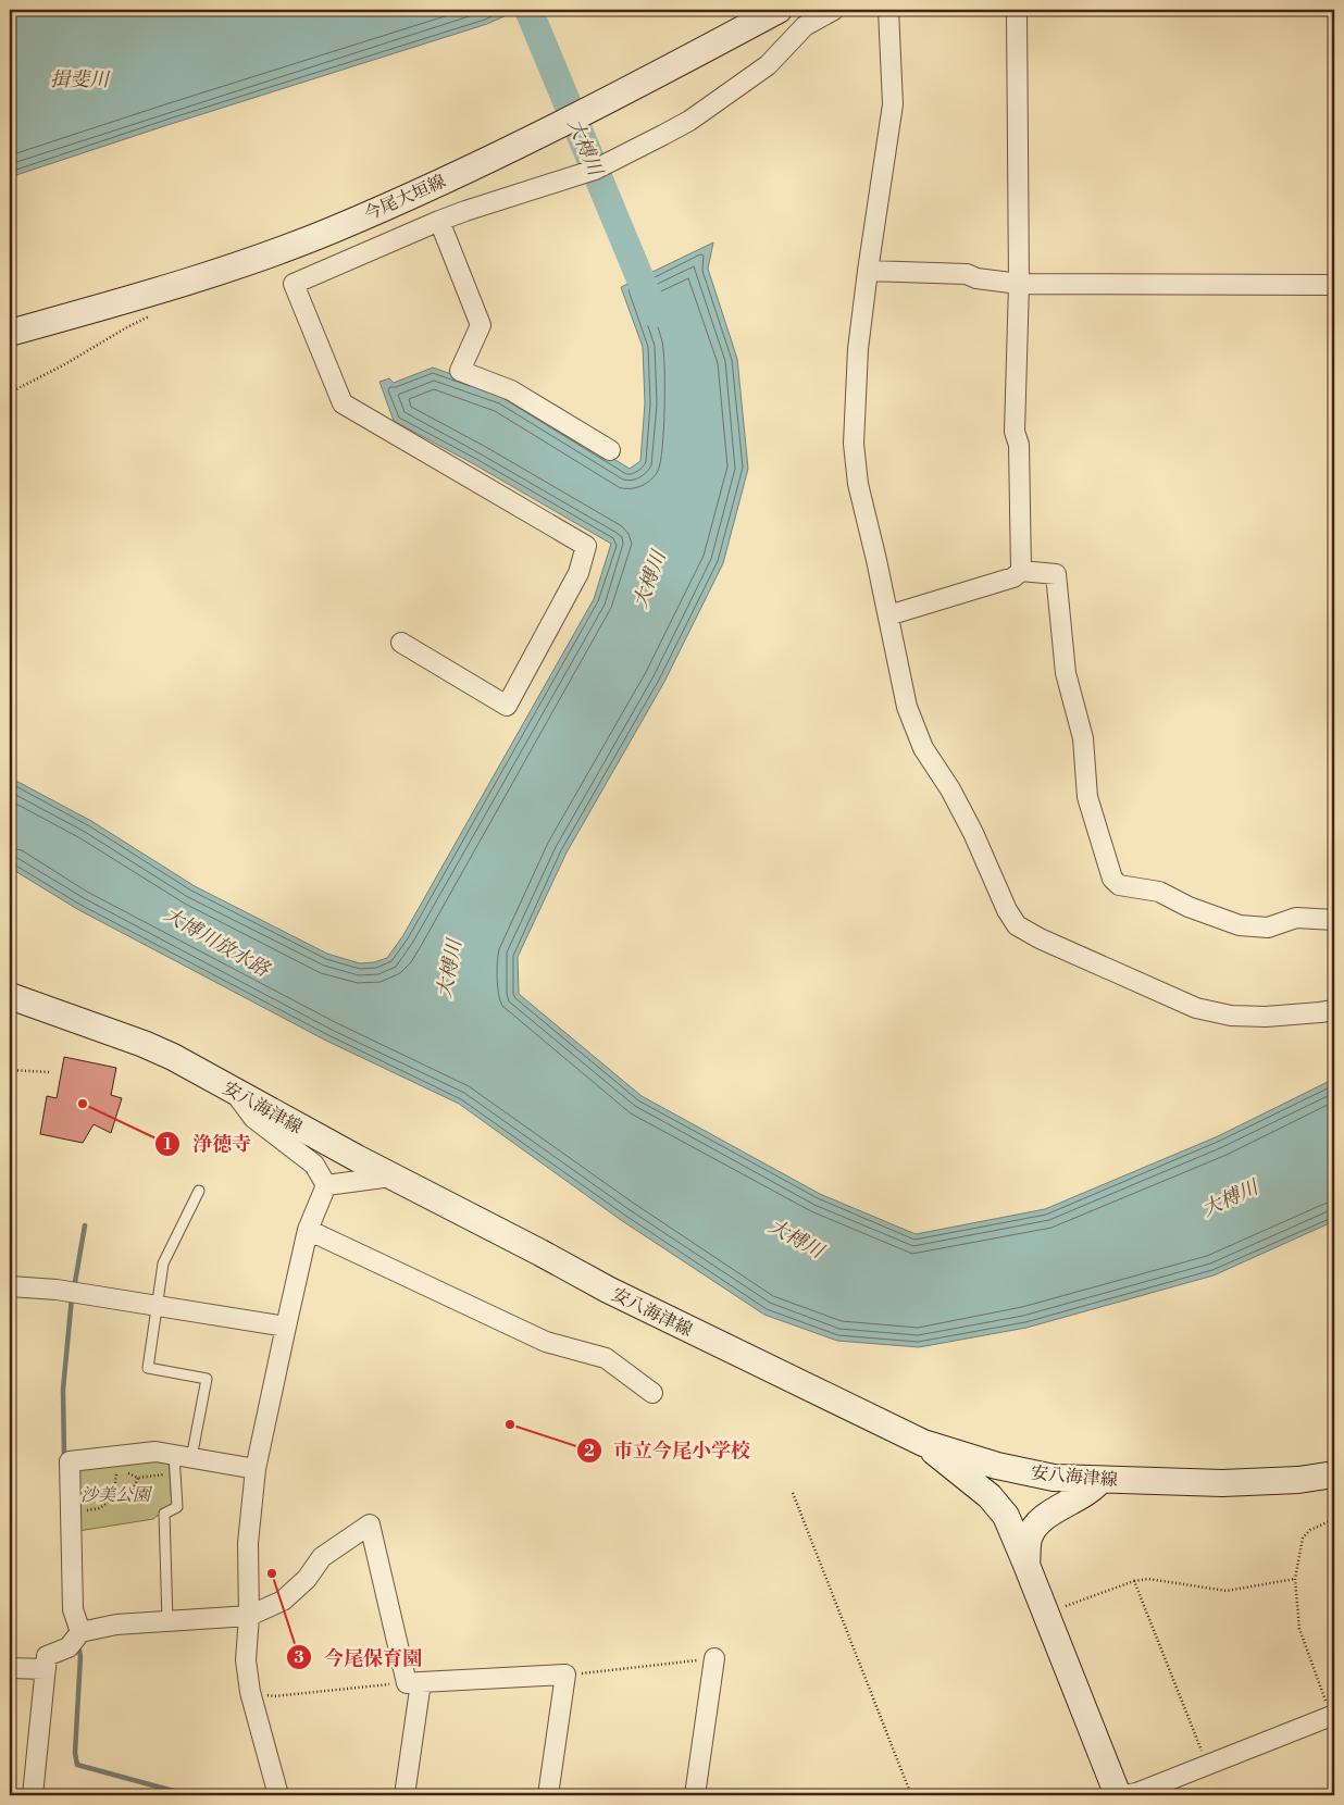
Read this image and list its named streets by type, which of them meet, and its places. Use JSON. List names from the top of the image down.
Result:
{
  "streets": {
    "main road": ["今尾大垣線", "安八海津線"]
  },
  "water": ["揖斐川", "大榑川", "大博川放水路"],
  "parks": ["沙美公園"],
  "places": ["浄徳寺", "市立今尾小学校", "今尾保育園"]
}
